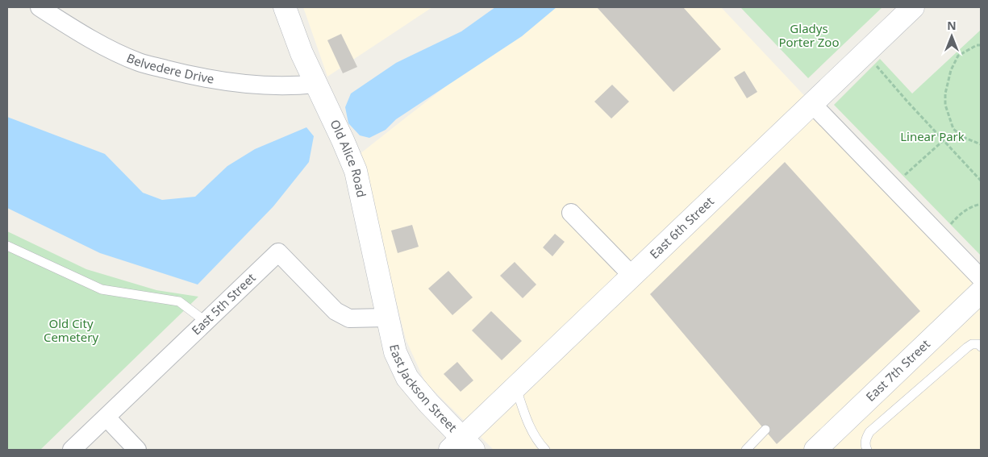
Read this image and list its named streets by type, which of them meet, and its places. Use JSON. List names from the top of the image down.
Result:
{
  "streets": {
    "main road": [
      "Old Alice Road",
      "East 6th Street",
      "East 7th Street",
      "East Jackson Street"
    ],
    "street": ["Belvedere Drive", "East 5th Street"]
  },
  "crossings": [
    ["Belvedere Drive", "Old Alice Road"],
    ["Old Alice Road", "East 5th Street"],
    ["Old Alice Road", "East Jackson Street"],
    ["East 6th Street", "East Jackson Street"],
    ["East 5th Street", "East Jackson Street"]
  ],
  "parks": ["Gladys Porter Zoo", "Linear Park", "Old City Cemetery"],
  "north": "top"
}
